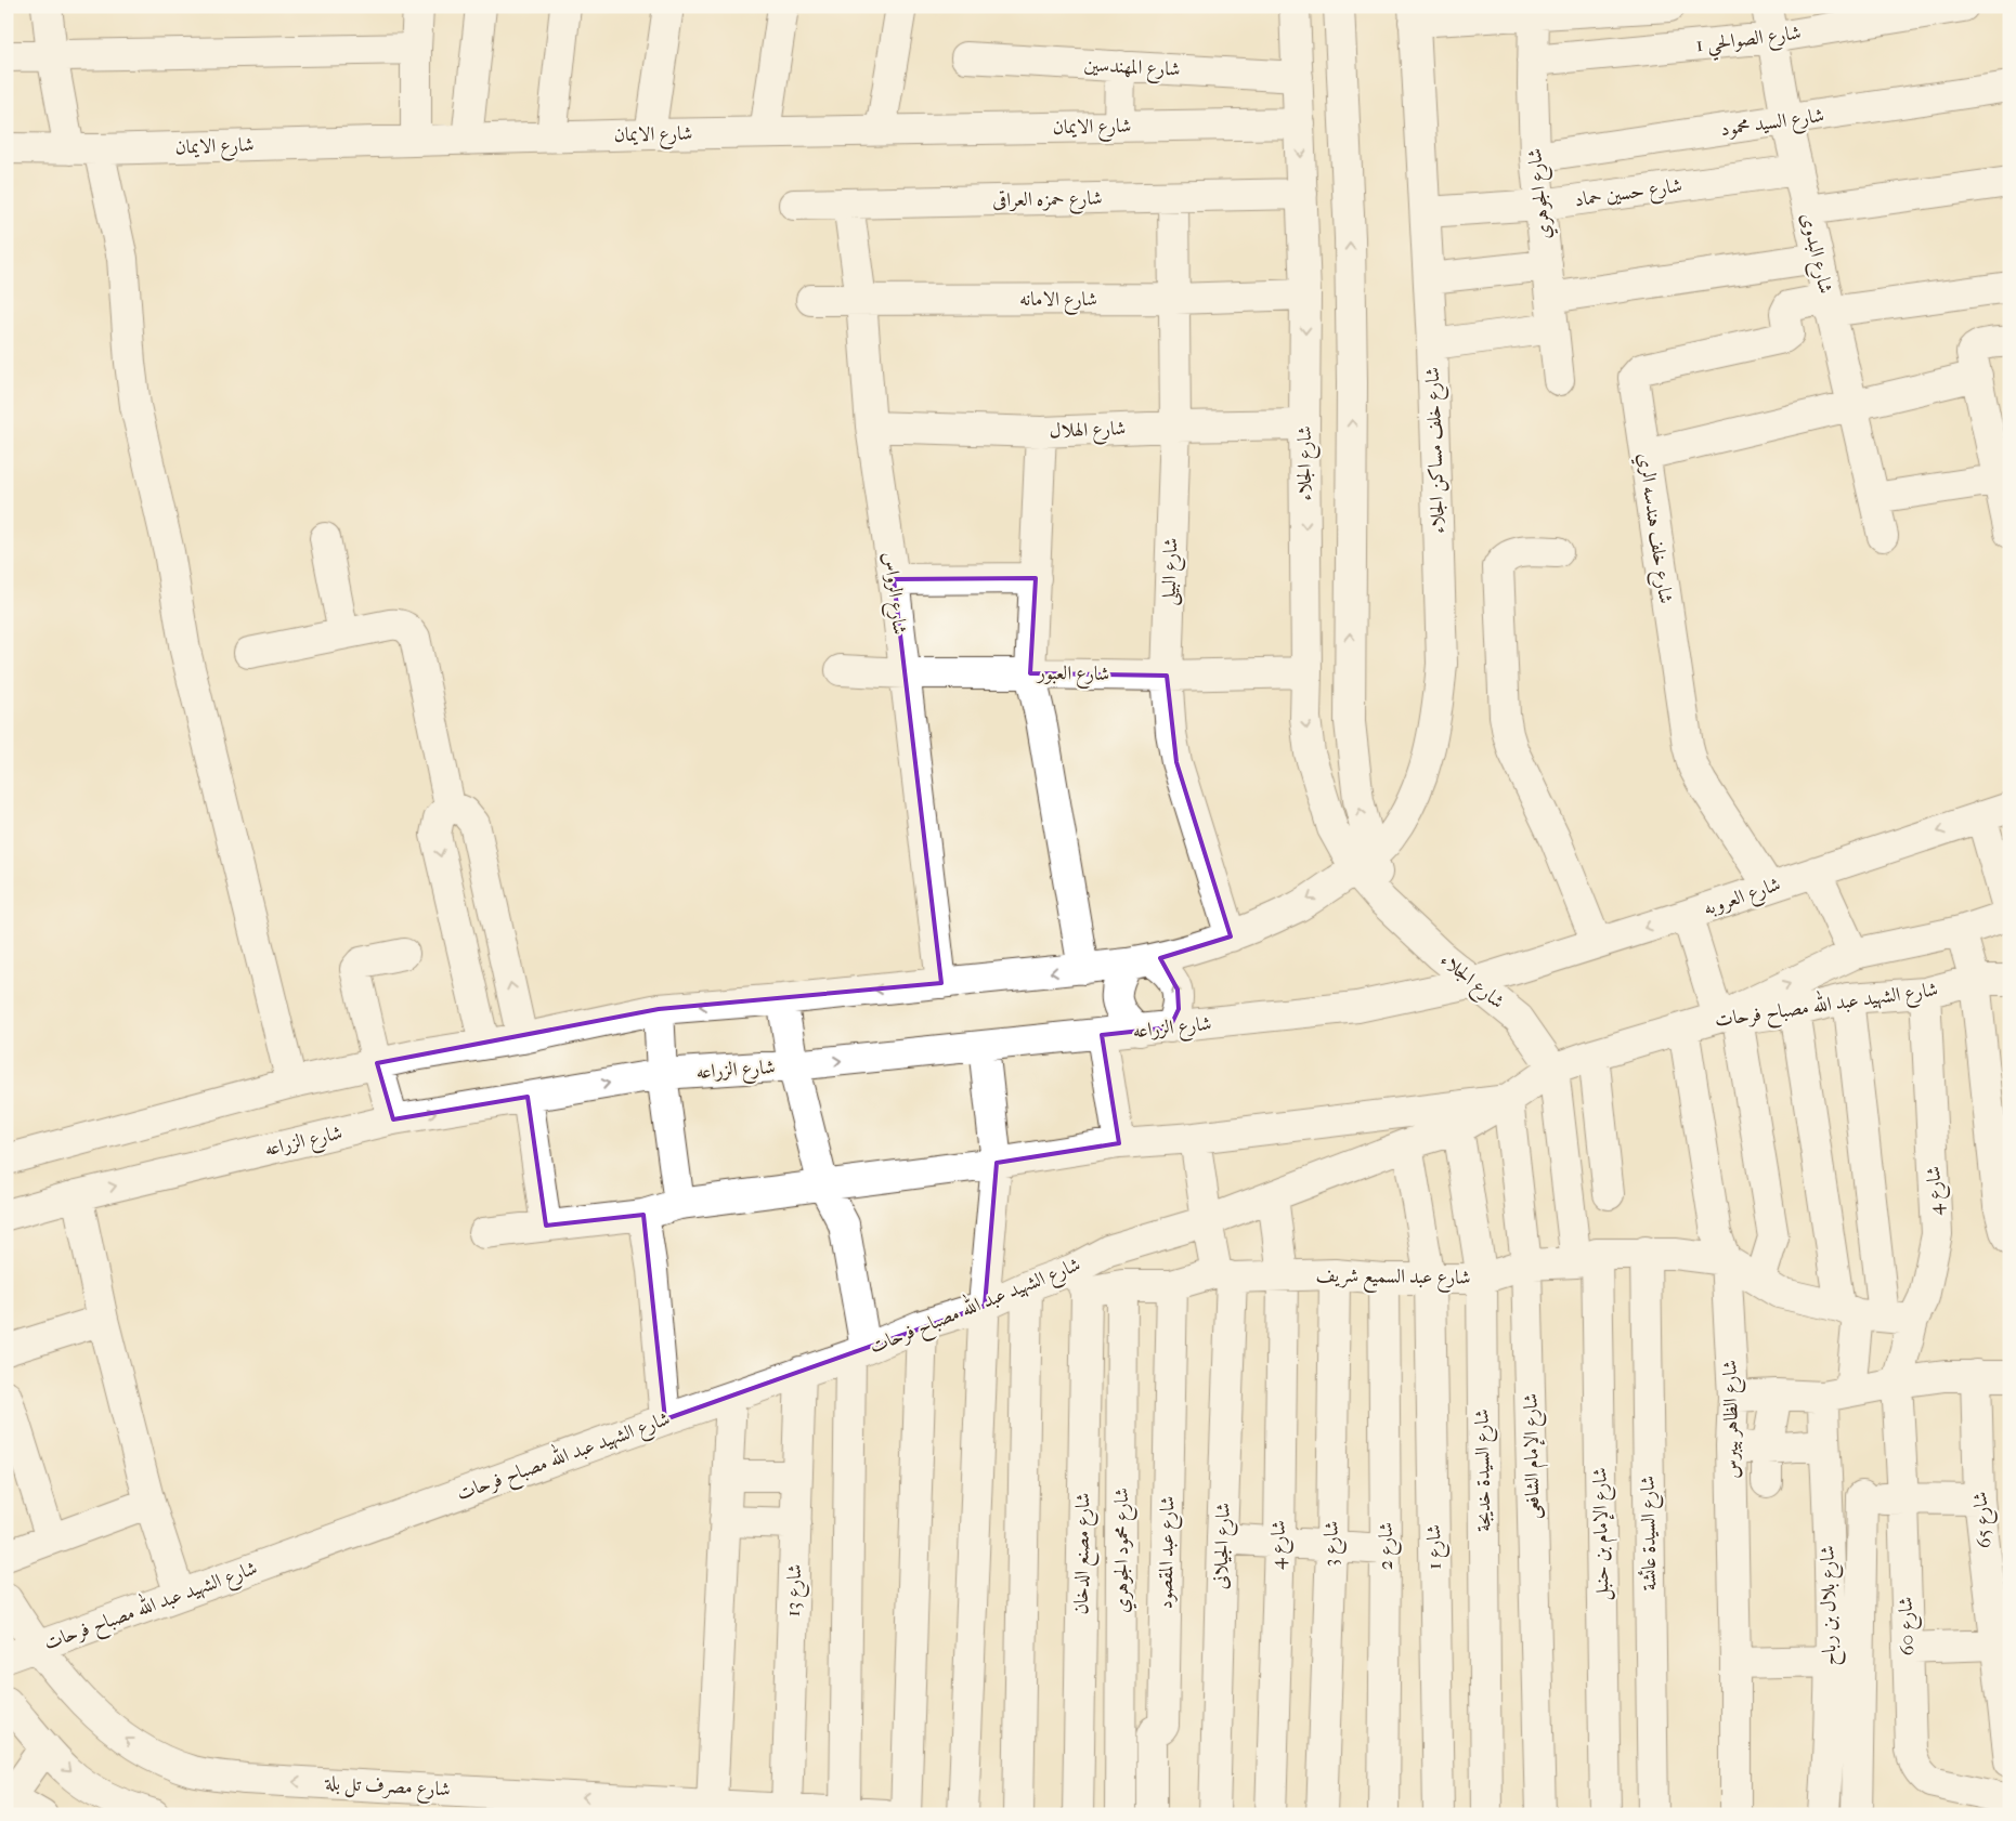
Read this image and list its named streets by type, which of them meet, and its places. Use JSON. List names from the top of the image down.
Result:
{
  "streets": {
    "street": [
      "شارع الصوالحي 1",
      "شارع المهندسين",
      "شارع السيد محمود",
      "شارع الايمان",
      "شارع حسين حماد",
      "شارع الجوهري",
      "شارع حمزه العراقى",
      "شارع البدوى",
      "شارع الامانه",
      "شارع الهلال",
      "شارع خلف مساكن الجلاء",
      "شارع الجلاء",
      "شارع خلف هندسه الري",
      "شارع البيلى",
      "شارع الرواس",
      "شارع العبور",
      "شارع العروبه",
      "شارع الشهيد عبد الله مصباح فرحات",
      "شارع الزراعه",
      "شارع 4",
      "شارع عبد السميع شريف",
      "شارع الظاهر بيبرس",
      "شارع الإمام الشافعى",
      "شارع السيدة خديجة",
      "شارع 65",
      "شارع السيدة عائشة",
      "شارع الإمام بن حنبل",
      "شارع 3",
      "شارع الجيلانى",
      "شارع 2",
      "شارع 1",
      "شارع محمود الجوهري",
      "شارع عبد المقصود",
      "شارع مصنع الدخان",
      "شارع 13",
      "شارع بلال بن رباح",
      "شارع 60",
      "شارع مصرف تل بلة"
    ]
  },
  "crossings": [
    ["شارع الصوالحي 1", "شارع الجوهري"],
    ["شارع الصوالحي 1", "شارع البدوى"],
    ["شارع المهندسين", "شارع الجلاء"],
    ["شارع السيد محمود", "شارع الجوهري"],
    ["شارع السيد محمود", "شارع البدوى"],
    ["شارع الايمان", "شارع الجلاء"],
    ["شارع حسين حماد", "شارع الجوهري"],
    ["شارع حسين حماد", "شارع البدوى"],
    ["شارع حسين حماد", "شارع خلف مساكن الجلاء"],
    ["شارع حمزه العراقى", "شارع الجلاء"],
    ["شارع حمزه العراقى", "شارع البيلى"],
    ["شارع حمزه العراقى", "شارع الرواس"],
    ["شارع البدوى", "شارع خلف هندسه الري"],
    ["شارع الامانه", "شارع الجلاء"],
    ["شارع الامانه", "شارع البيلى"],
    ["شارع الامانه", "شارع الرواس"],
    ["شارع الهلال", "شارع الجلاء"],
    ["شارع الهلال", "شارع البيلى"],
    ["شارع الهلال", "شارع الرواس"],
    ["شارع خلف مساكن الجلاء", "شارع الجلاء"],
    ["شارع الجلاء", "شارع العبور"],
    ["شارع الجلاء", "شارع العروبه"],
    ["شارع الجلاء", "شارع الشهيد عبد الله مصباح فرحات"],
    ["شارع الجلاء", "شارع الزراعه"],
    ["شارع الجلاء", "شارع الإمام بن حنبل"],
    ["شارع خلف هندسه الري", "شارع العروبه"],
    ["شارع البيلى", "شارع العبور"],
    ["شارع الرواس", "شارع العبور"],
    ["شارع العروبه", "شارع الزراعه"],
    ["شارع الشهيد عبد الله مصباح فرحات", "شارع 4"],
    ["شارع الشهيد عبد الله مصباح فرحات", "شارع عبد السميع شريف"],
    ["شارع الشهيد عبد الله مصباح فرحات", "شارع الظاهر بيبرس"],
    ["شارع الشهيد عبد الله مصباح فرحات", "شارع الإمام الشافعى"],
    ["شارع الشهيد عبد الله مصباح فرحات", "شارع السيدة خديجة"],
    ["شارع الشهيد عبد الله مصباح فرحات", "شارع الإمام بن حنبل"],
    ["شارع الشهيد عبد الله مصباح فرحات", "شارع الجيلانى"],
    ["شارع الشهيد عبد الله مصباح فرحات", "شارع 1"],
    ["شارع الشهيد عبد الله مصباح فرحات", "شارع مصنع الدخان"],
    ["شارع الشهيد عبد الله مصباح فرحات", "شارع 13"],
    ["شارع الشهيد عبد الله مصباح فرحات", "شارع مصرف تل بلة"],
    ["شارع 4", "شارع عبد السميع شريف"],
    ["شارع 4", "شارع 60"],
    ["شارع عبد السميع شريف", "شارع الظاهر بيبرس"],
    ["شارع عبد السميع شريف", "شارع الإمام الشافعى"],
    ["شارع عبد السميع شريف", "شارع السيدة خديجة"],
    ["شارع عبد السميع شريف", "شارع السيدة عائشة"],
    ["شارع عبد السميع شريف", "شارع الإمام بن حنبل"],
    ["شارع عبد السميع شريف", "شارع 3"],
    ["شارع عبد السميع شريف", "شارع الجيلانى"],
    ["شارع عبد السميع شريف", "شارع 2"],
    ["شارع عبد السميع شريف", "شارع 1"],
    ["شارع عبد السميع شريف", "شارع محمود الجوهري"],
    ["شارع عبد السميع شريف", "شارع عبد المقصود"],
    ["شارع عبد السميع شريف", "شارع مصنع الدخان"],
    ["شارع 13", "شارع مصرف تل بلة"]
  ],
  "one_way": ["شارع مصرف تل بلة"]
}
